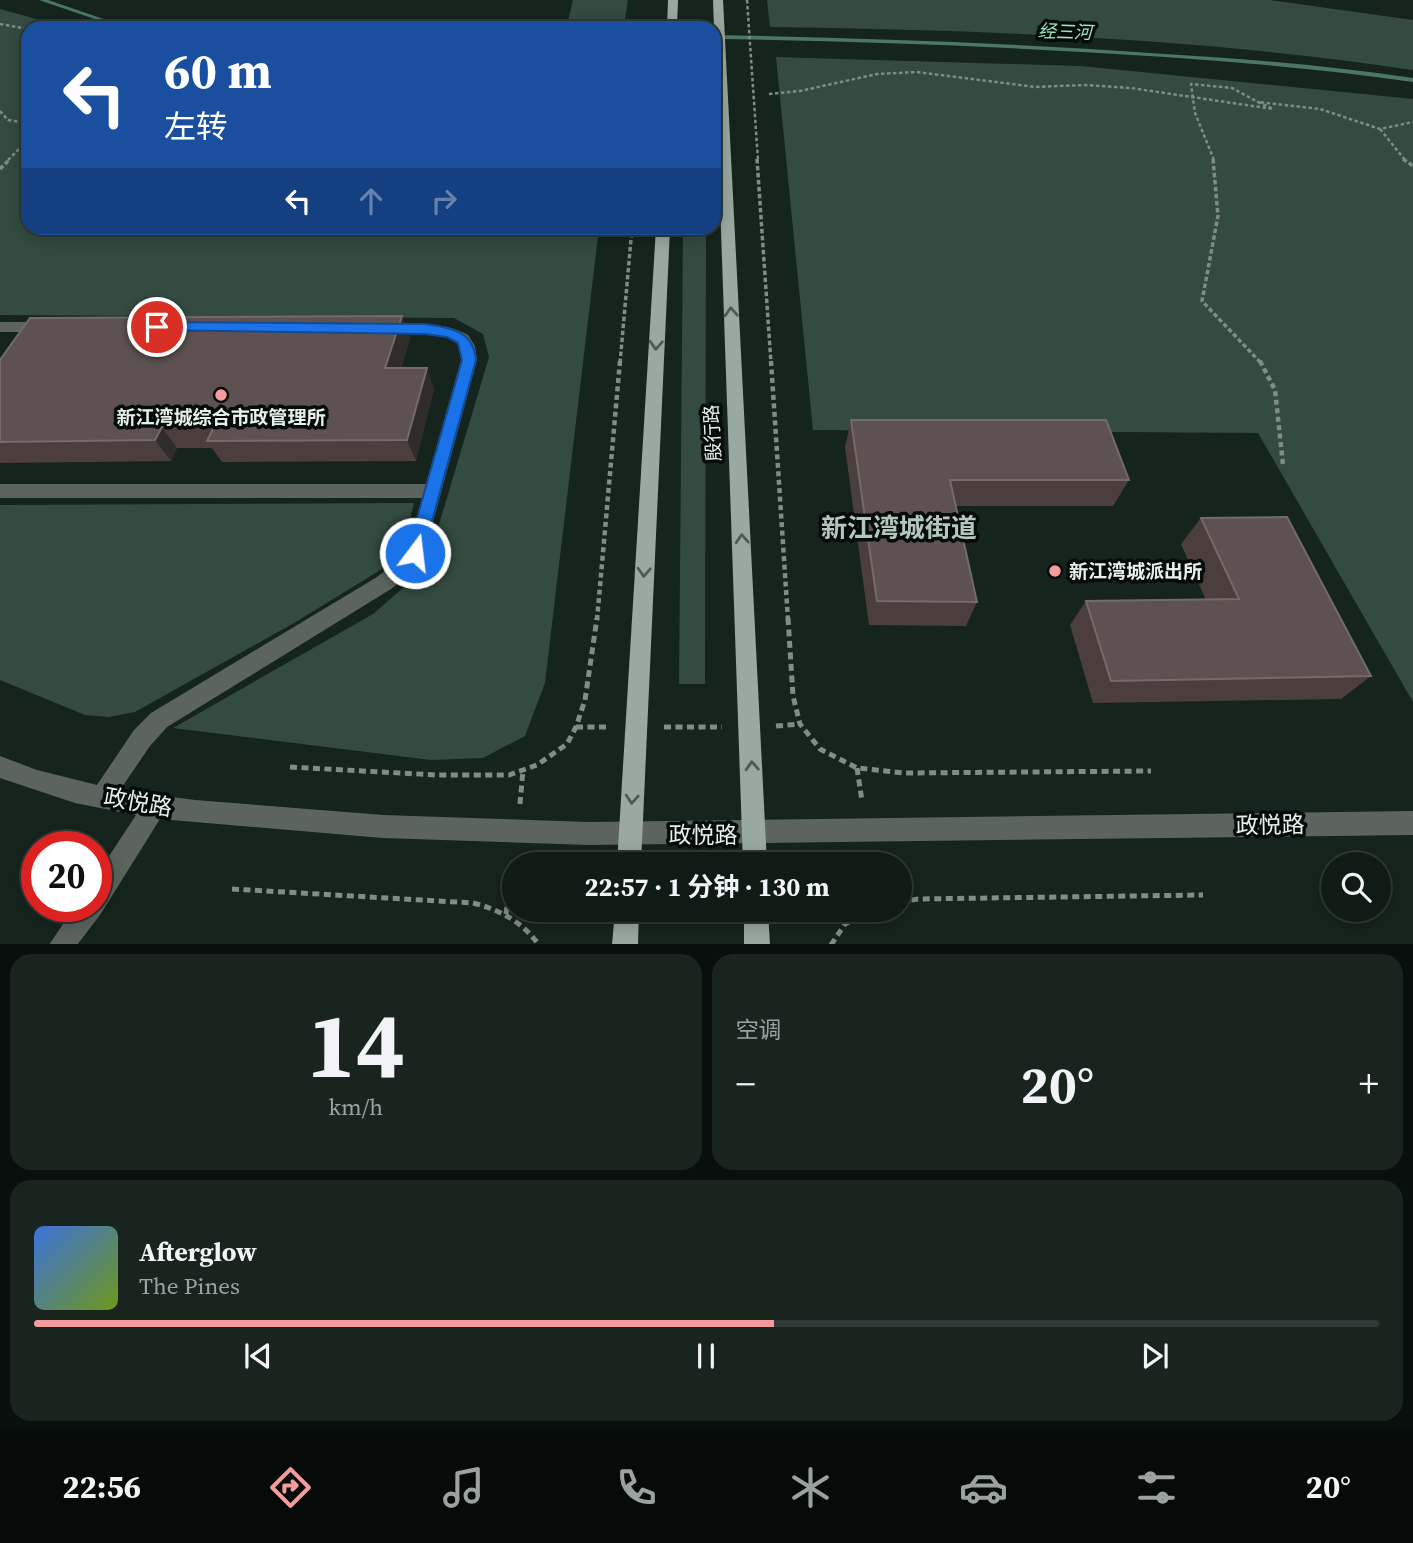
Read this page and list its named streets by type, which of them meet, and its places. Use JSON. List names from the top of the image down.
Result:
{
  "streets": {
    "main road": ["殷行路"],
    "street": ["政悦路"]
  },
  "crossings": [
    ["殷行路", "政悦路"]
  ],
  "districts": ["新江湾城街道"],
  "water": ["经三河"],
  "places": ["新江湾城综合市政管理所", "新江湾城派出所"],
  "page": {
    "turn": ["60 m", "左转"],
    "limit": "20",
    "trip": "22:57 · 1 分钟 · 130 m",
    "tile": [
      ["14", "km/h"],
      "空调"
    ],
    "heat": ["−", "20°", "+"],
    "song": ["Afterglow", "The Pines"],
    "tabs": ["22:56", "20°"]
  }
}
